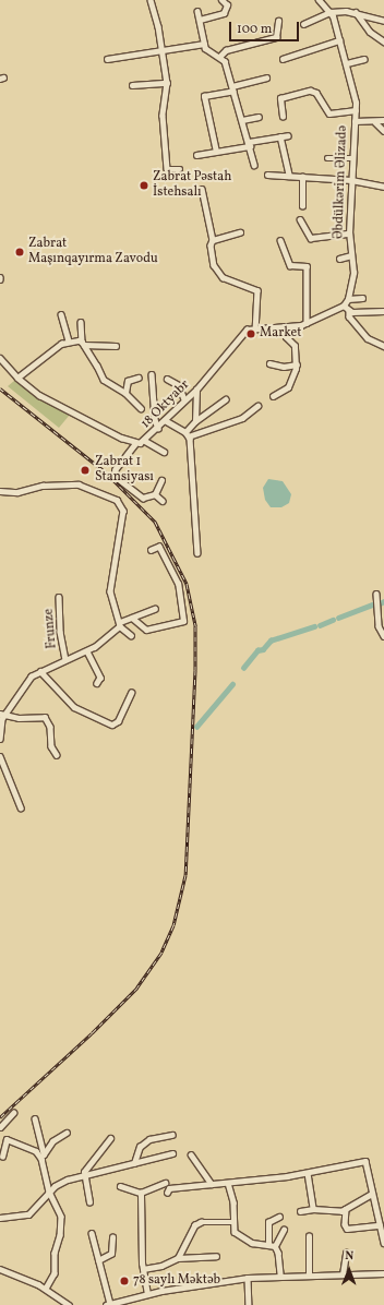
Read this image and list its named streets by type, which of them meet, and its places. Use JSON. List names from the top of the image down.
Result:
{
  "streets": {
    "street": ["Əbdülkərim Əlizadə", "18 Oktyabr", "Frunze"]
  },
  "places": [
    "Zabrat Pəstah İstehsalı",
    "Zabrat Maşınqayırma Zavodu",
    "Market",
    "Zabrat 1 Stansiyası",
    "78 saylı Məktəb"
  ],
  "scale_bar": "100 m",
  "north": "top"
}
